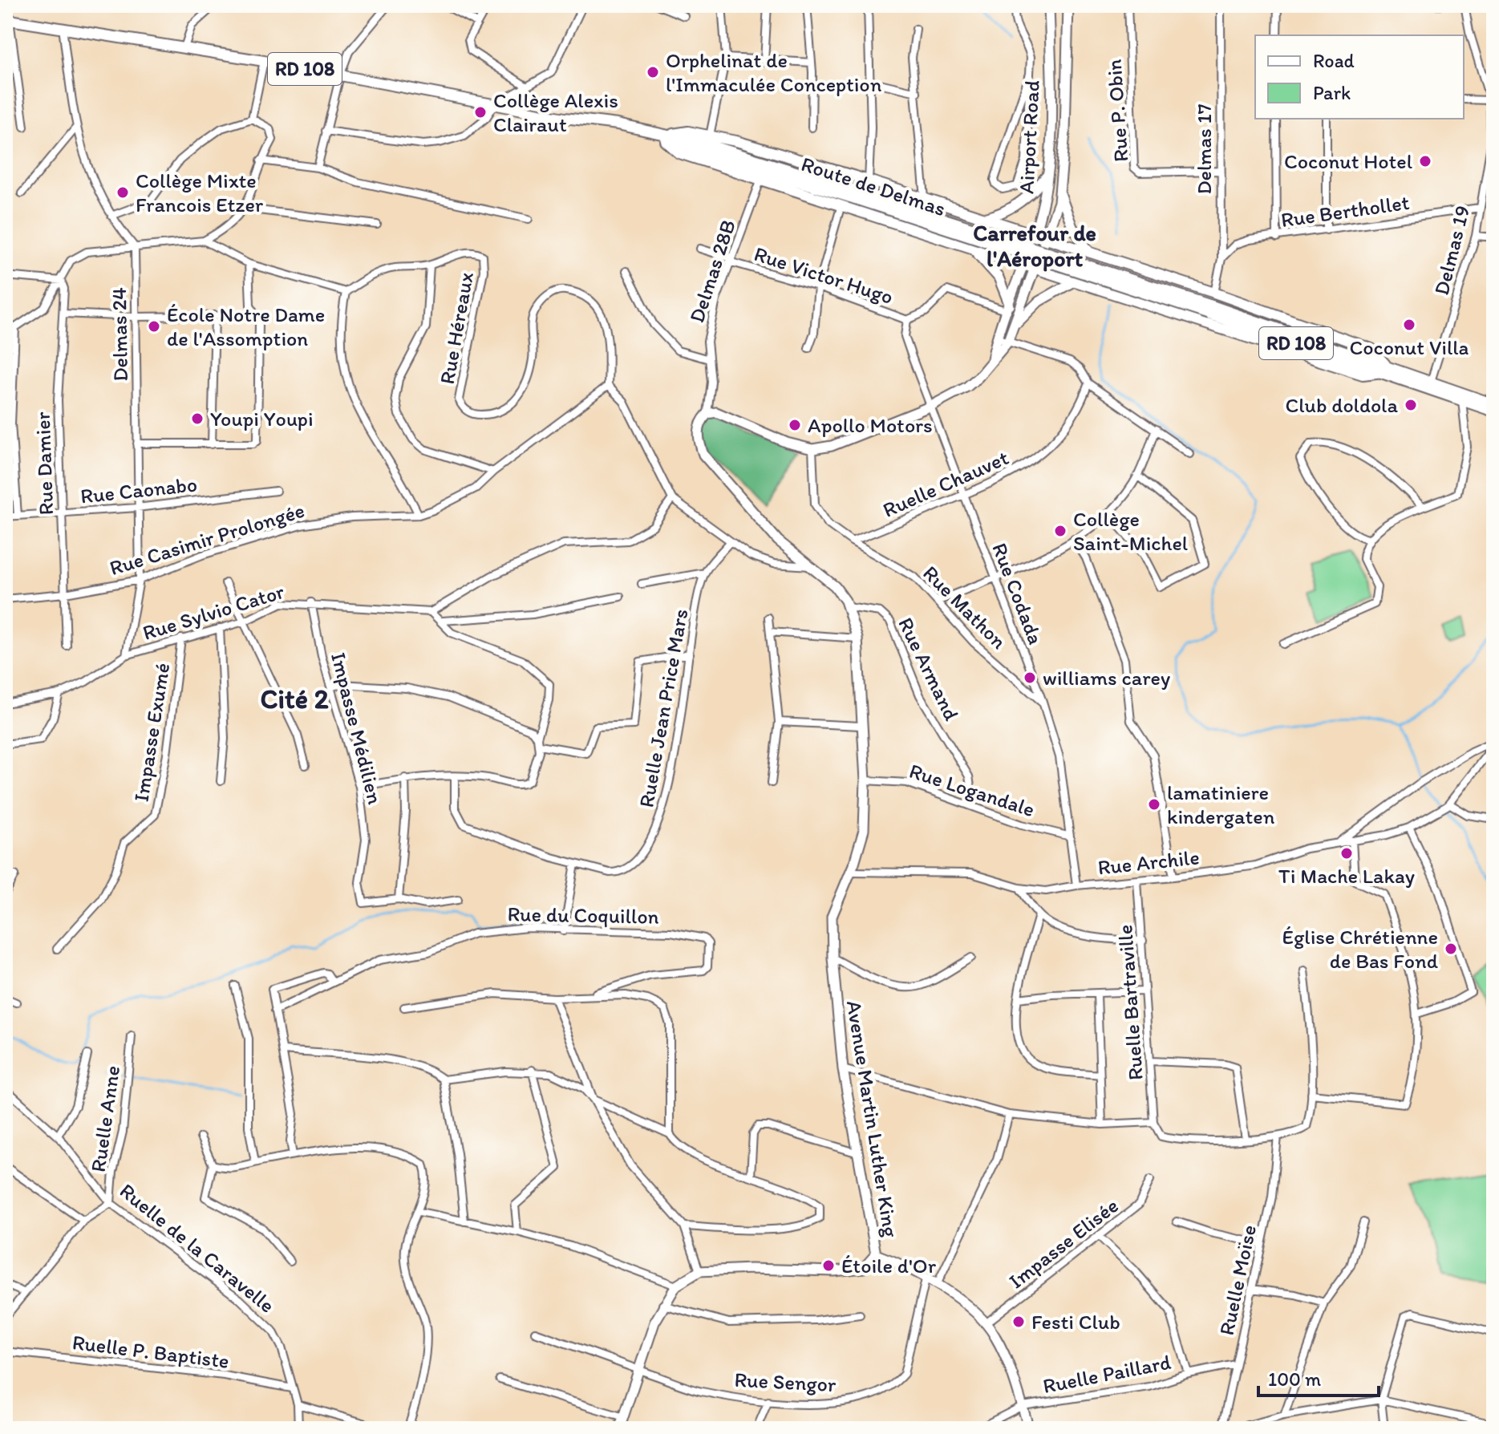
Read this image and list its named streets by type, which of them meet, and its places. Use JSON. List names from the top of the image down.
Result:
{
  "streets": {
    "main road": [
      "RD 108",
      "Airport Road",
      "Route de Delmas",
      "Avenue Martin Luther King"
    ],
    "street": [
      "Rue P. Obin",
      "Delmas 17",
      "Rue Berthollet",
      "Delmas 19",
      "Delmas 28B",
      "Rue Victor Hugo",
      "Rue Héreaux",
      "Delmas 24",
      "Rue Damier",
      "Ruelle Chauvet",
      "Rue Caonabo",
      "Rue Casimir Prolongée",
      "Rue Codada",
      "Rue Mathon",
      "Rue Sylvio Cator",
      "Rue Armand",
      "Ruelle Jean Price Mars",
      "Impasse Médilien",
      "Impasse Exumé",
      "Rue Logandale",
      "Rue Archile",
      "Rue du Coquillon",
      "Ruelle Bartraville",
      "Ruelle Anne",
      "Impasse Elisée",
      "Ruelle de la Caravelle",
      "Ruelle Moïse",
      "Ruelle P. Baptiste",
      "Ruelle Paillard",
      "Rue Sengor"
    ]
  },
  "crossings": [
    ["Rue P. Obin", "Delmas 17"],
    ["Delmas 17", "Rue Berthollet"],
    ["Route de Delmas", "Delmas 19"],
    ["Rue Berthollet", "Delmas 19"],
    ["Delmas 28B", "Rue Victor Hugo"],
    ["Delmas 28B", "Avenue Martin Luther King"],
    ["Rue Victor Hugo", "Rue Codada"],
    ["Rue Héreaux", "Rue Casimir Prolongée"],
    ["Delmas 24", "Rue Caonabo"],
    ["Delmas 24", "Rue Casimir Prolongée"],
    ["Delmas 24", "Rue Sylvio Cator"],
    ["Rue Damier", "Rue Caonabo"],
    ["Rue Damier", "Rue Casimir Prolongée"],
    ["Ruelle Chauvet", "Rue Codada"],
    ["Ruelle Chauvet", "Rue Mathon"],
    ["Rue Codada", "Rue Mathon"],
    ["Rue Codada", "Rue Logandale"],
    ["Rue Codada", "Rue Archile"],
    ["Rue Sylvio Cator", "Impasse Médilien"],
    ["Rue Sylvio Cator", "Impasse Exumé"],
    ["Rue Armand", "Rue Logandale"],
    ["Rue Armand", "Avenue Martin Luther King"],
    ["Rue Logandale", "Avenue Martin Luther King"],
    ["Rue Archile", "Ruelle Bartraville"],
    ["Rue Archile", "Avenue Martin Luther King"],
    ["Ruelle Anne", "Ruelle de la Caravelle"],
    ["Ruelle de la Caravelle", "Ruelle P. Baptiste"],
    ["Ruelle Moïse", "Ruelle Paillard"]
  ],
  "districts": ["Carrefour de l'Aéroport", "Cité 2"],
  "places": [
    "Orphelinat de l'Immaculée Conception",
    "Collège Alexis Clairaut",
    "Coconut Hotel",
    "Collège Mixte Francois Etzer",
    "Coconut Villa",
    "École Notre Dame de l'Assomption",
    "Club doldola",
    "Youpi Youpi",
    "Apollo Motors",
    "Collège Saint-Michel",
    "williams carey",
    "lamatiniere kindergaten",
    "Ti Mache Lakay",
    "Église Chrétienne de Bas Fond",
    "Étoile d'Or",
    "Festi Club"
  ],
  "legend": ["Road", "Park"],
  "scale_bar": "100 m"
}
